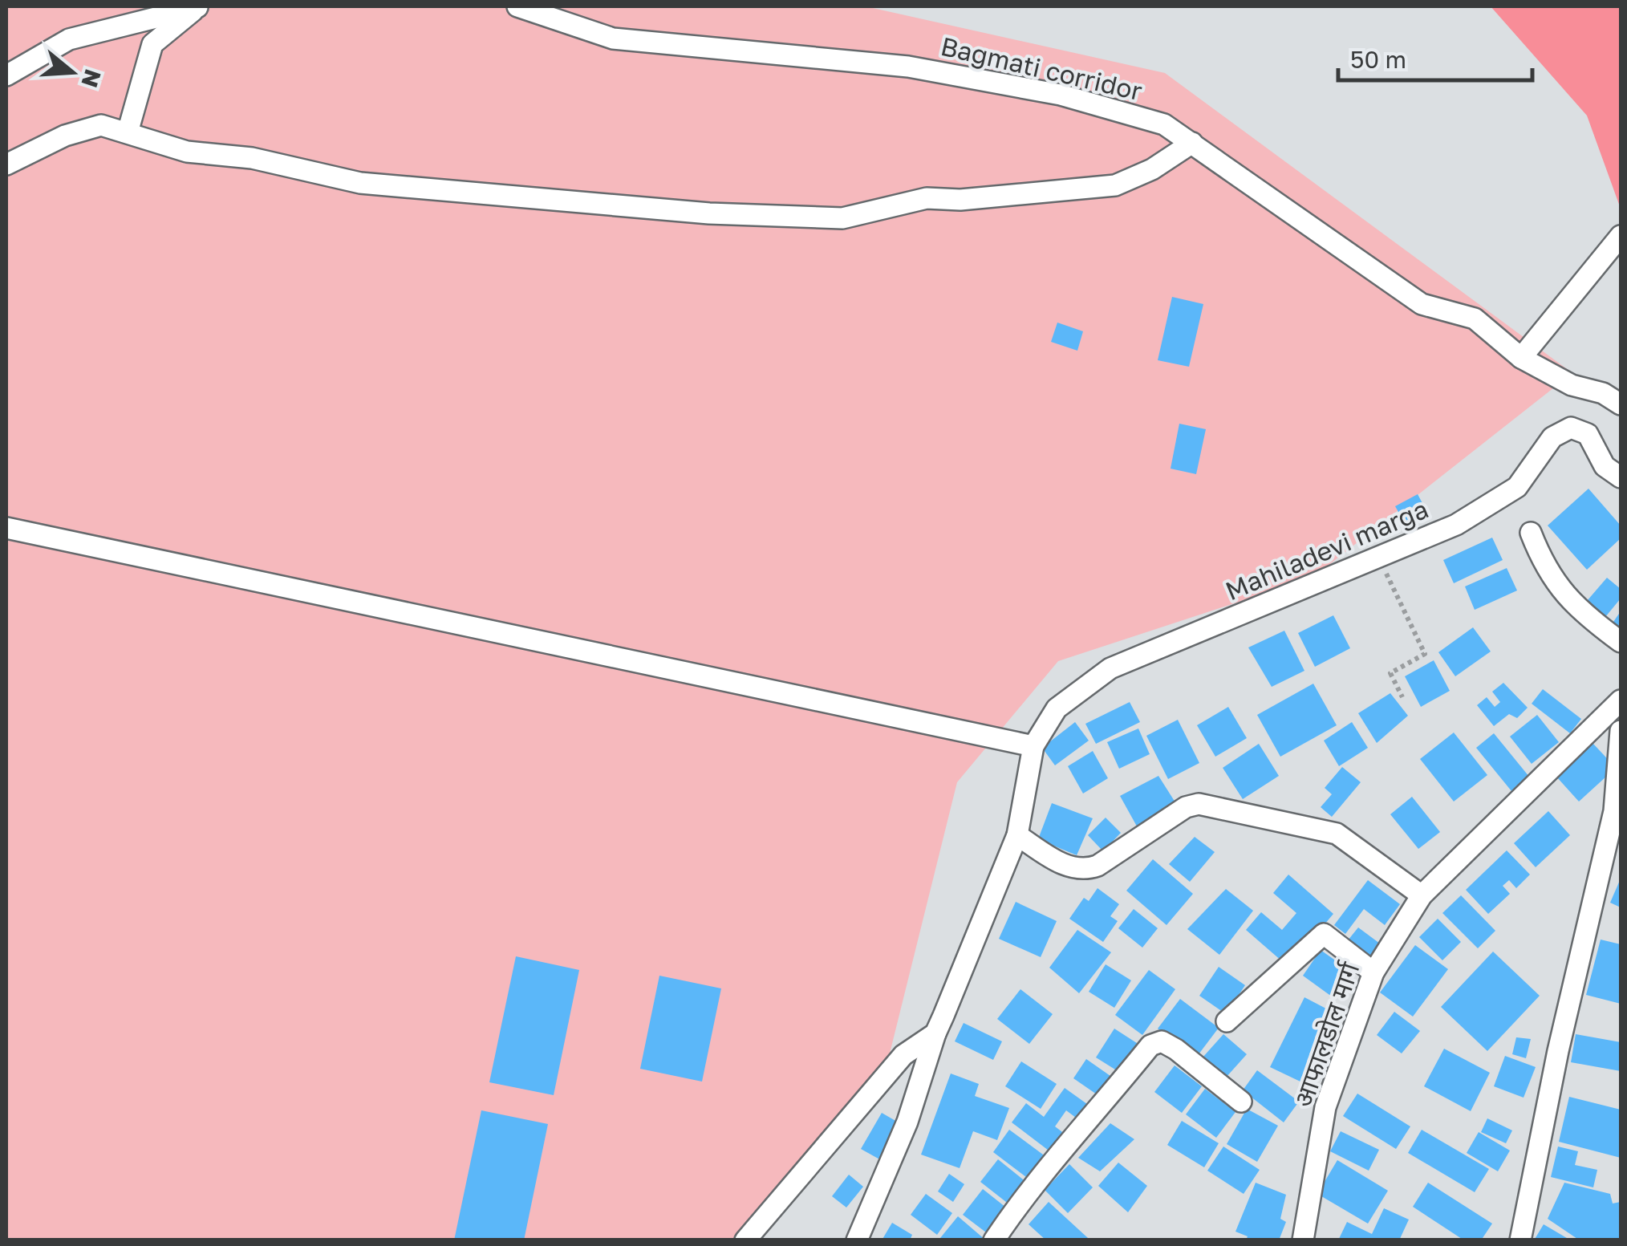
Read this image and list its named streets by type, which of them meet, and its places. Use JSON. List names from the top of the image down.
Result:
{
  "streets": {
    "street": ["Bagmati corridor", "Mahiladevi marga", "आफालडोल मार्ग"]
  },
  "scale_bar": "50 m",
  "north": "right"
}
